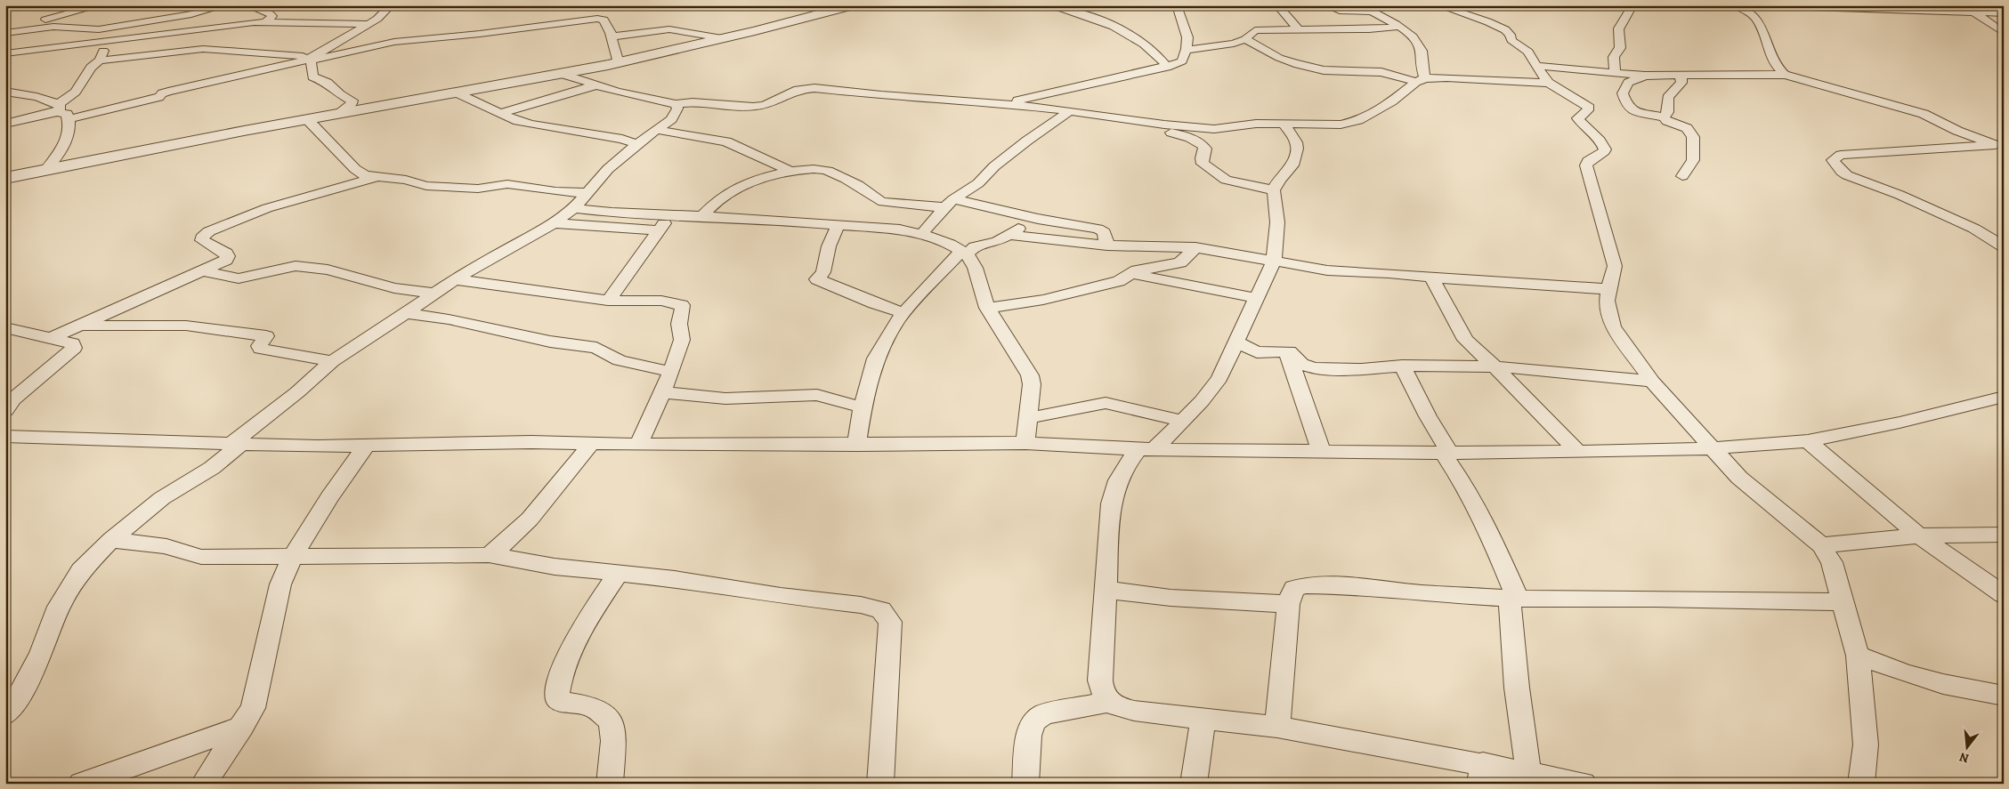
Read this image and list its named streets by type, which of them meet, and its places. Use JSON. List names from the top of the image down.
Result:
{
  "north": "bottom"
}
